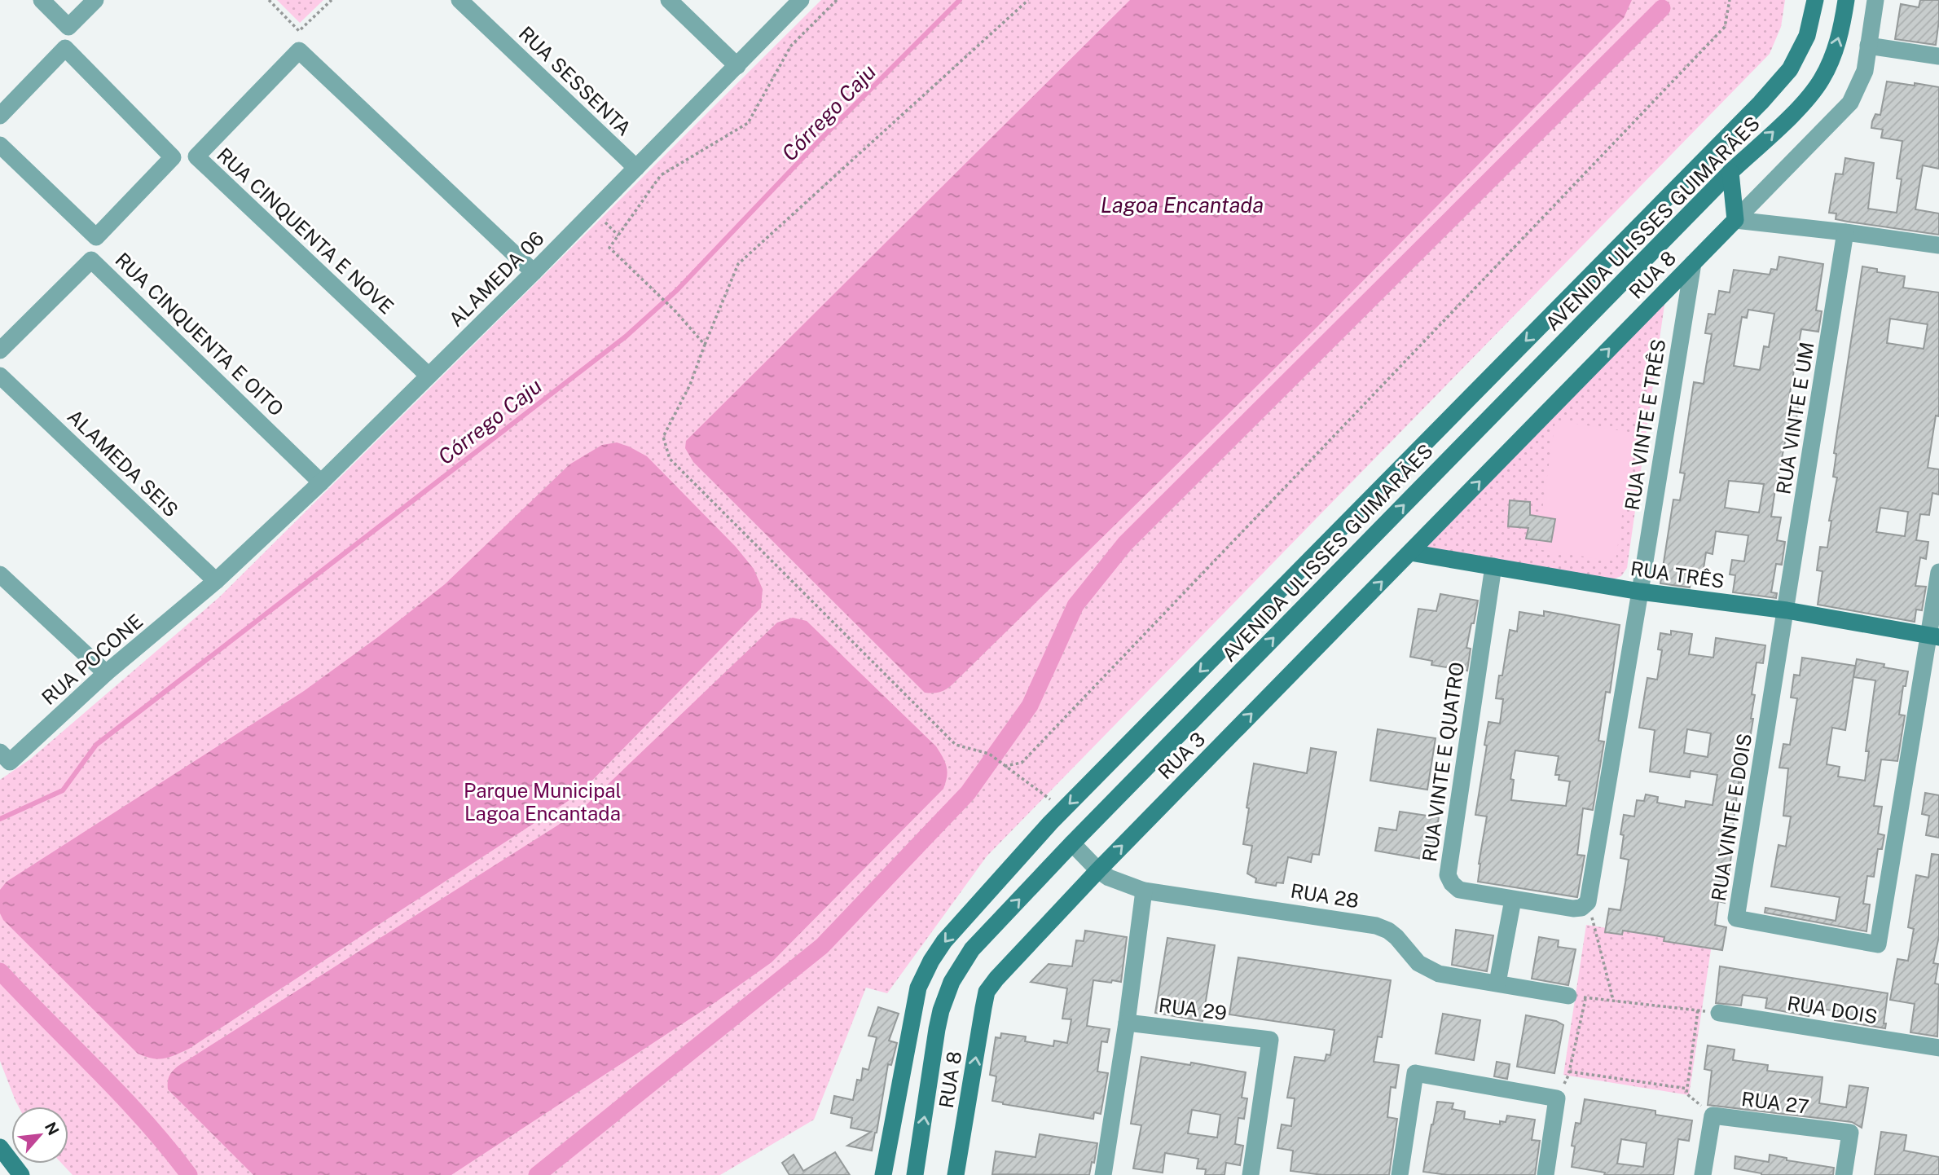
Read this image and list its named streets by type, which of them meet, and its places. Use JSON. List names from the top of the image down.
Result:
{
  "streets": {
    "main road": [
      "AVENIDA ULISSES GUIMARÃES",
      "RUA 8",
      "RUA TRÊS",
      "RUA 3"
    ],
    "street": [
      "RUA SESSENTA",
      "RUA CINQUENTA E NOVE",
      "ALAMEDA 06",
      "RUA CINQUENTA E OITO",
      "RUA VINTE E UM",
      "RUA VINTE E TRÊS",
      "ALAMEDA SEIS",
      "RUA POCONE",
      "RUA VINTE E QUATRO",
      "RUA VINTE E DOIS",
      "RUA 28",
      "RUA 29",
      "RUA DOIS",
      "RUA 27"
    ]
  },
  "crossings": [
    ["RUA SESSENTA", "ALAMEDA 06"],
    ["AVENIDA ULISSES GUIMARÃES", "RUA 28"],
    ["RUA CINQUENTA E NOVE", "ALAMEDA 06"],
    ["RUA 8", "RUA VINTE E TRÊS"],
    ["RUA 8", "RUA TRÊS"],
    ["RUA 8", "RUA 3"],
    ["ALAMEDA 06", "RUA CINQUENTA E OITO"],
    ["ALAMEDA 06", "ALAMEDA SEIS"],
    ["ALAMEDA 06", "RUA POCONE"],
    ["RUA VINTE E UM", "RUA TRÊS"],
    ["RUA VINTE E UM", "RUA VINTE E DOIS"],
    ["RUA VINTE E TRÊS", "RUA TRÊS"],
    ["ALAMEDA SEIS", "RUA POCONE"],
    ["RUA TRÊS", "RUA 3"],
    ["RUA TRÊS", "RUA VINTE E QUATRO"],
    ["RUA TRÊS", "RUA VINTE E DOIS"],
    ["RUA 3", "RUA 28"]
  ],
  "one_way": ["RUA 8", "RUA 3"],
  "water": ["Córrego Caju", "Lagoa Encantada"],
  "parks": ["Parque Municipal Lagoa Encantada"],
  "north": "top right"
}
